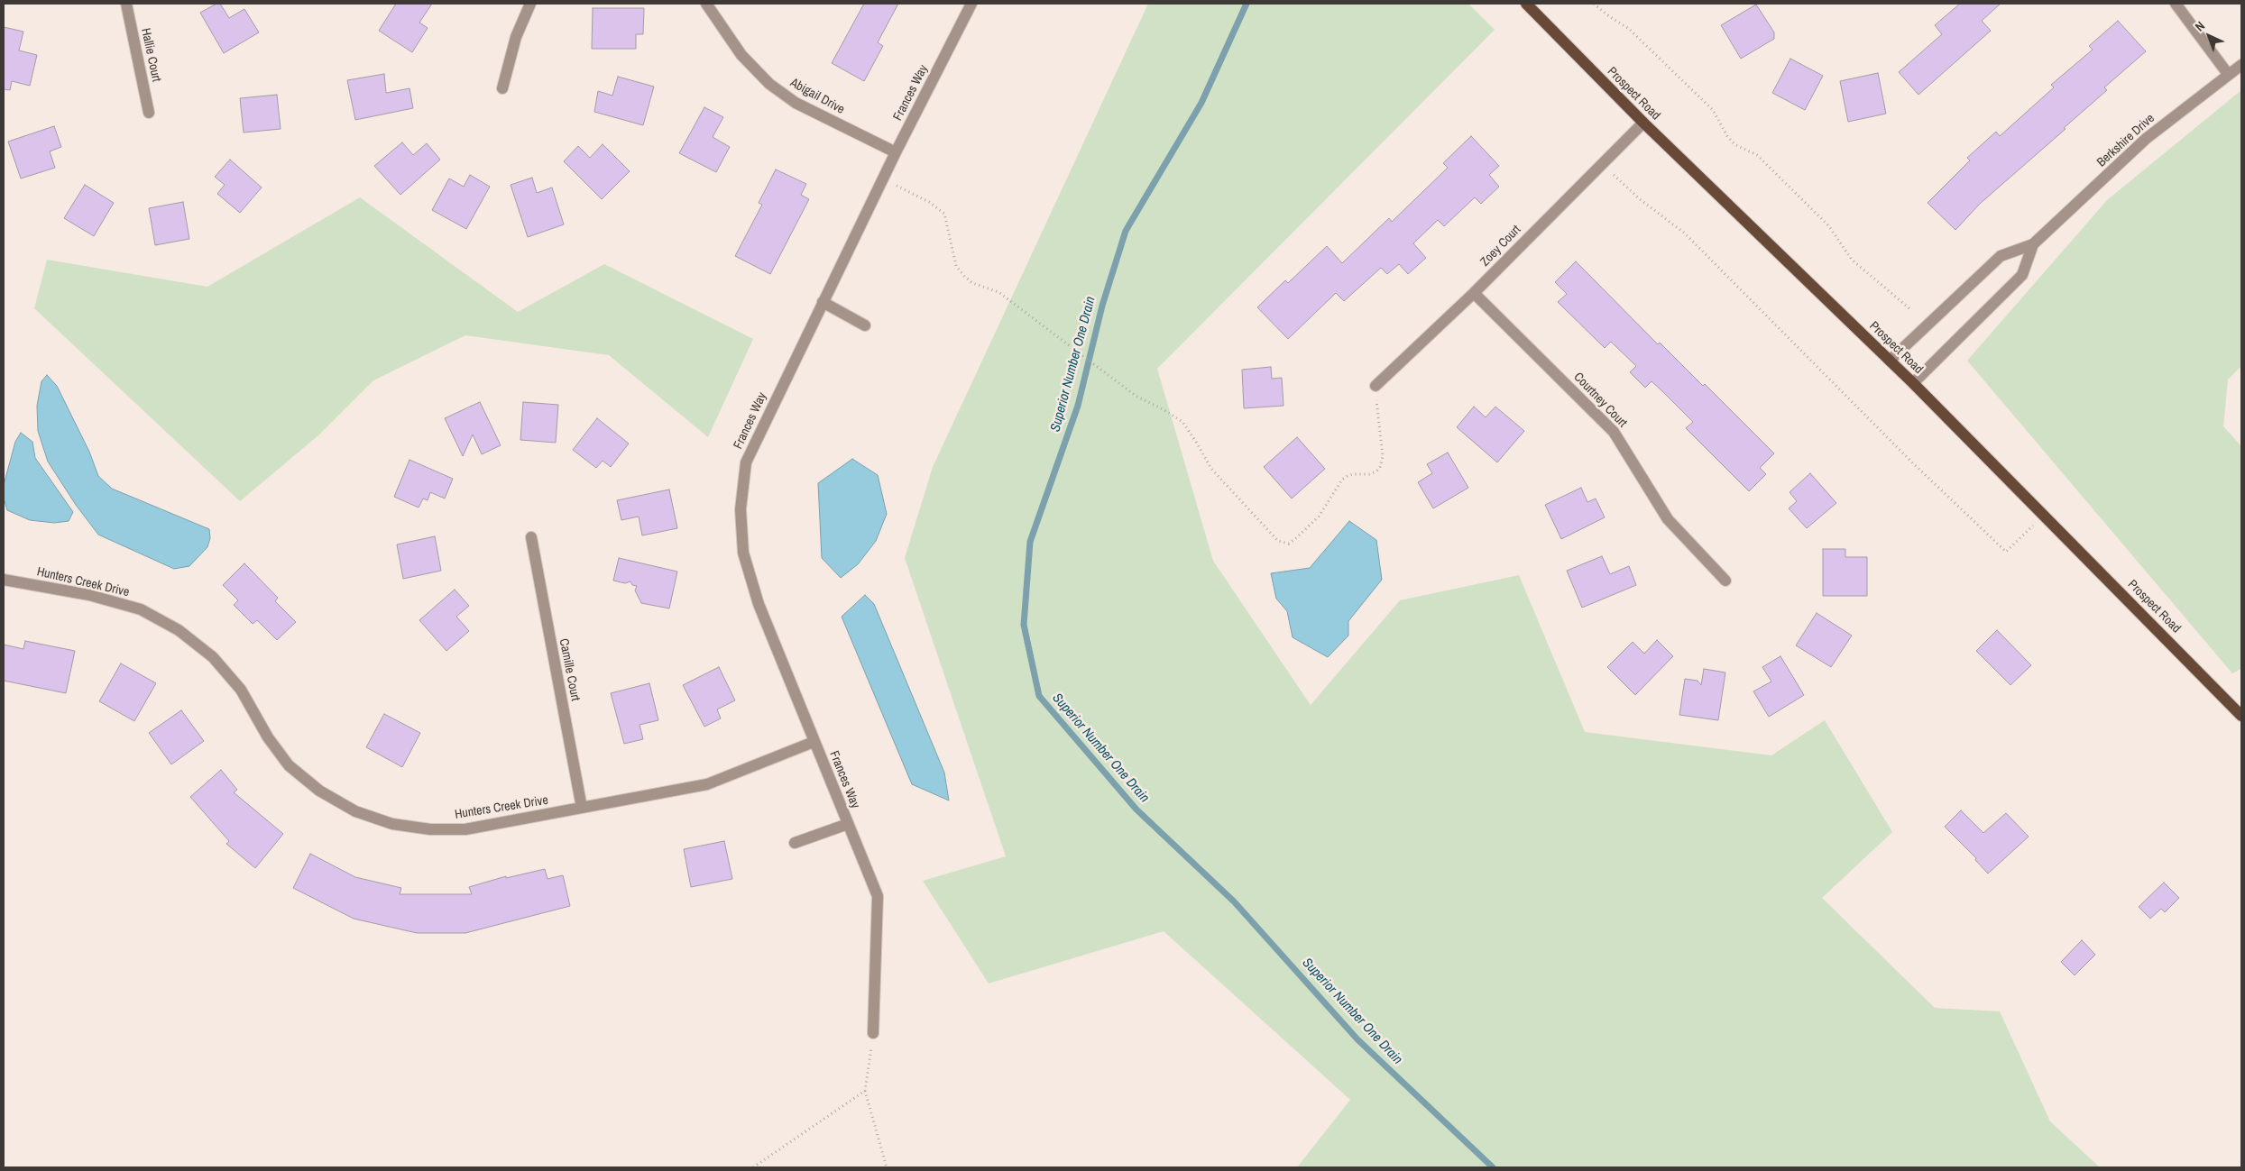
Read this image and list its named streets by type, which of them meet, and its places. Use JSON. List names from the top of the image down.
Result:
{
  "streets": {
    "main road": ["Prospect Road"],
    "street": [
      "Hallie Court",
      "Frances Way",
      "Abigail Drive",
      "Berkshire Drive",
      "Zoey Court",
      "Courtney Court",
      "Hunters Creek Drive",
      "Camille Court"
    ]
  },
  "crossings": [
    ["Frances Way", "Abigail Drive"],
    ["Frances Way", "Hunters Creek Drive"],
    ["Prospect Road", "Berkshire Drive"],
    ["Prospect Road", "Zoey Court"],
    ["Zoey Court", "Courtney Court"],
    ["Hunters Creek Drive", "Camille Court"]
  ],
  "water": ["Superior Number One Drain"],
  "north": "top left"
}
